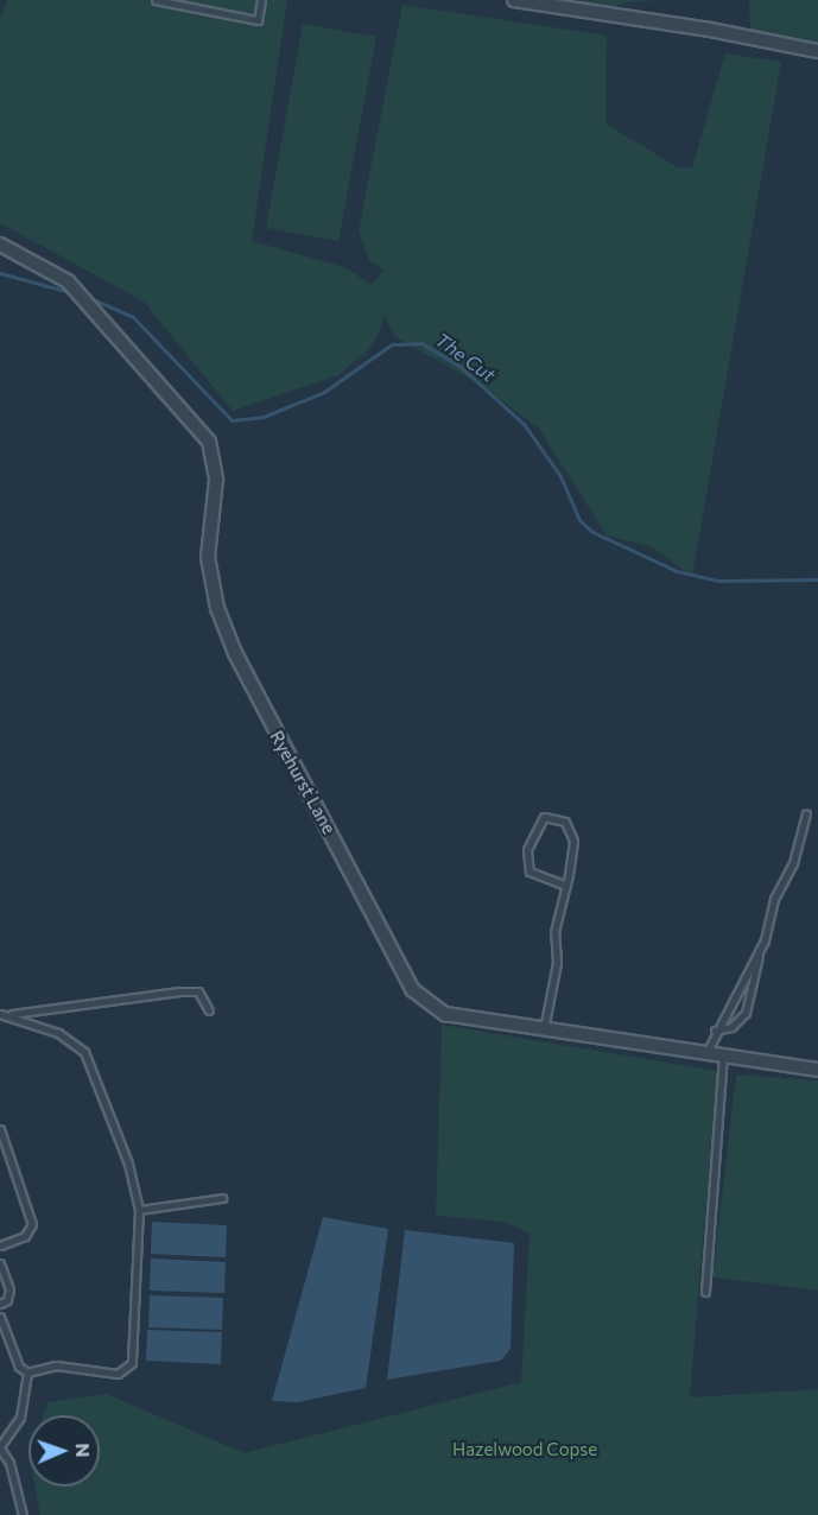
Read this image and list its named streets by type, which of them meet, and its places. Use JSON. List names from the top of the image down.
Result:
{
  "streets": {
    "street": ["Ryehurst Lane"]
  },
  "water": ["The Cut"],
  "parks": ["Hazelwood Copse"],
  "north": "right"
}
